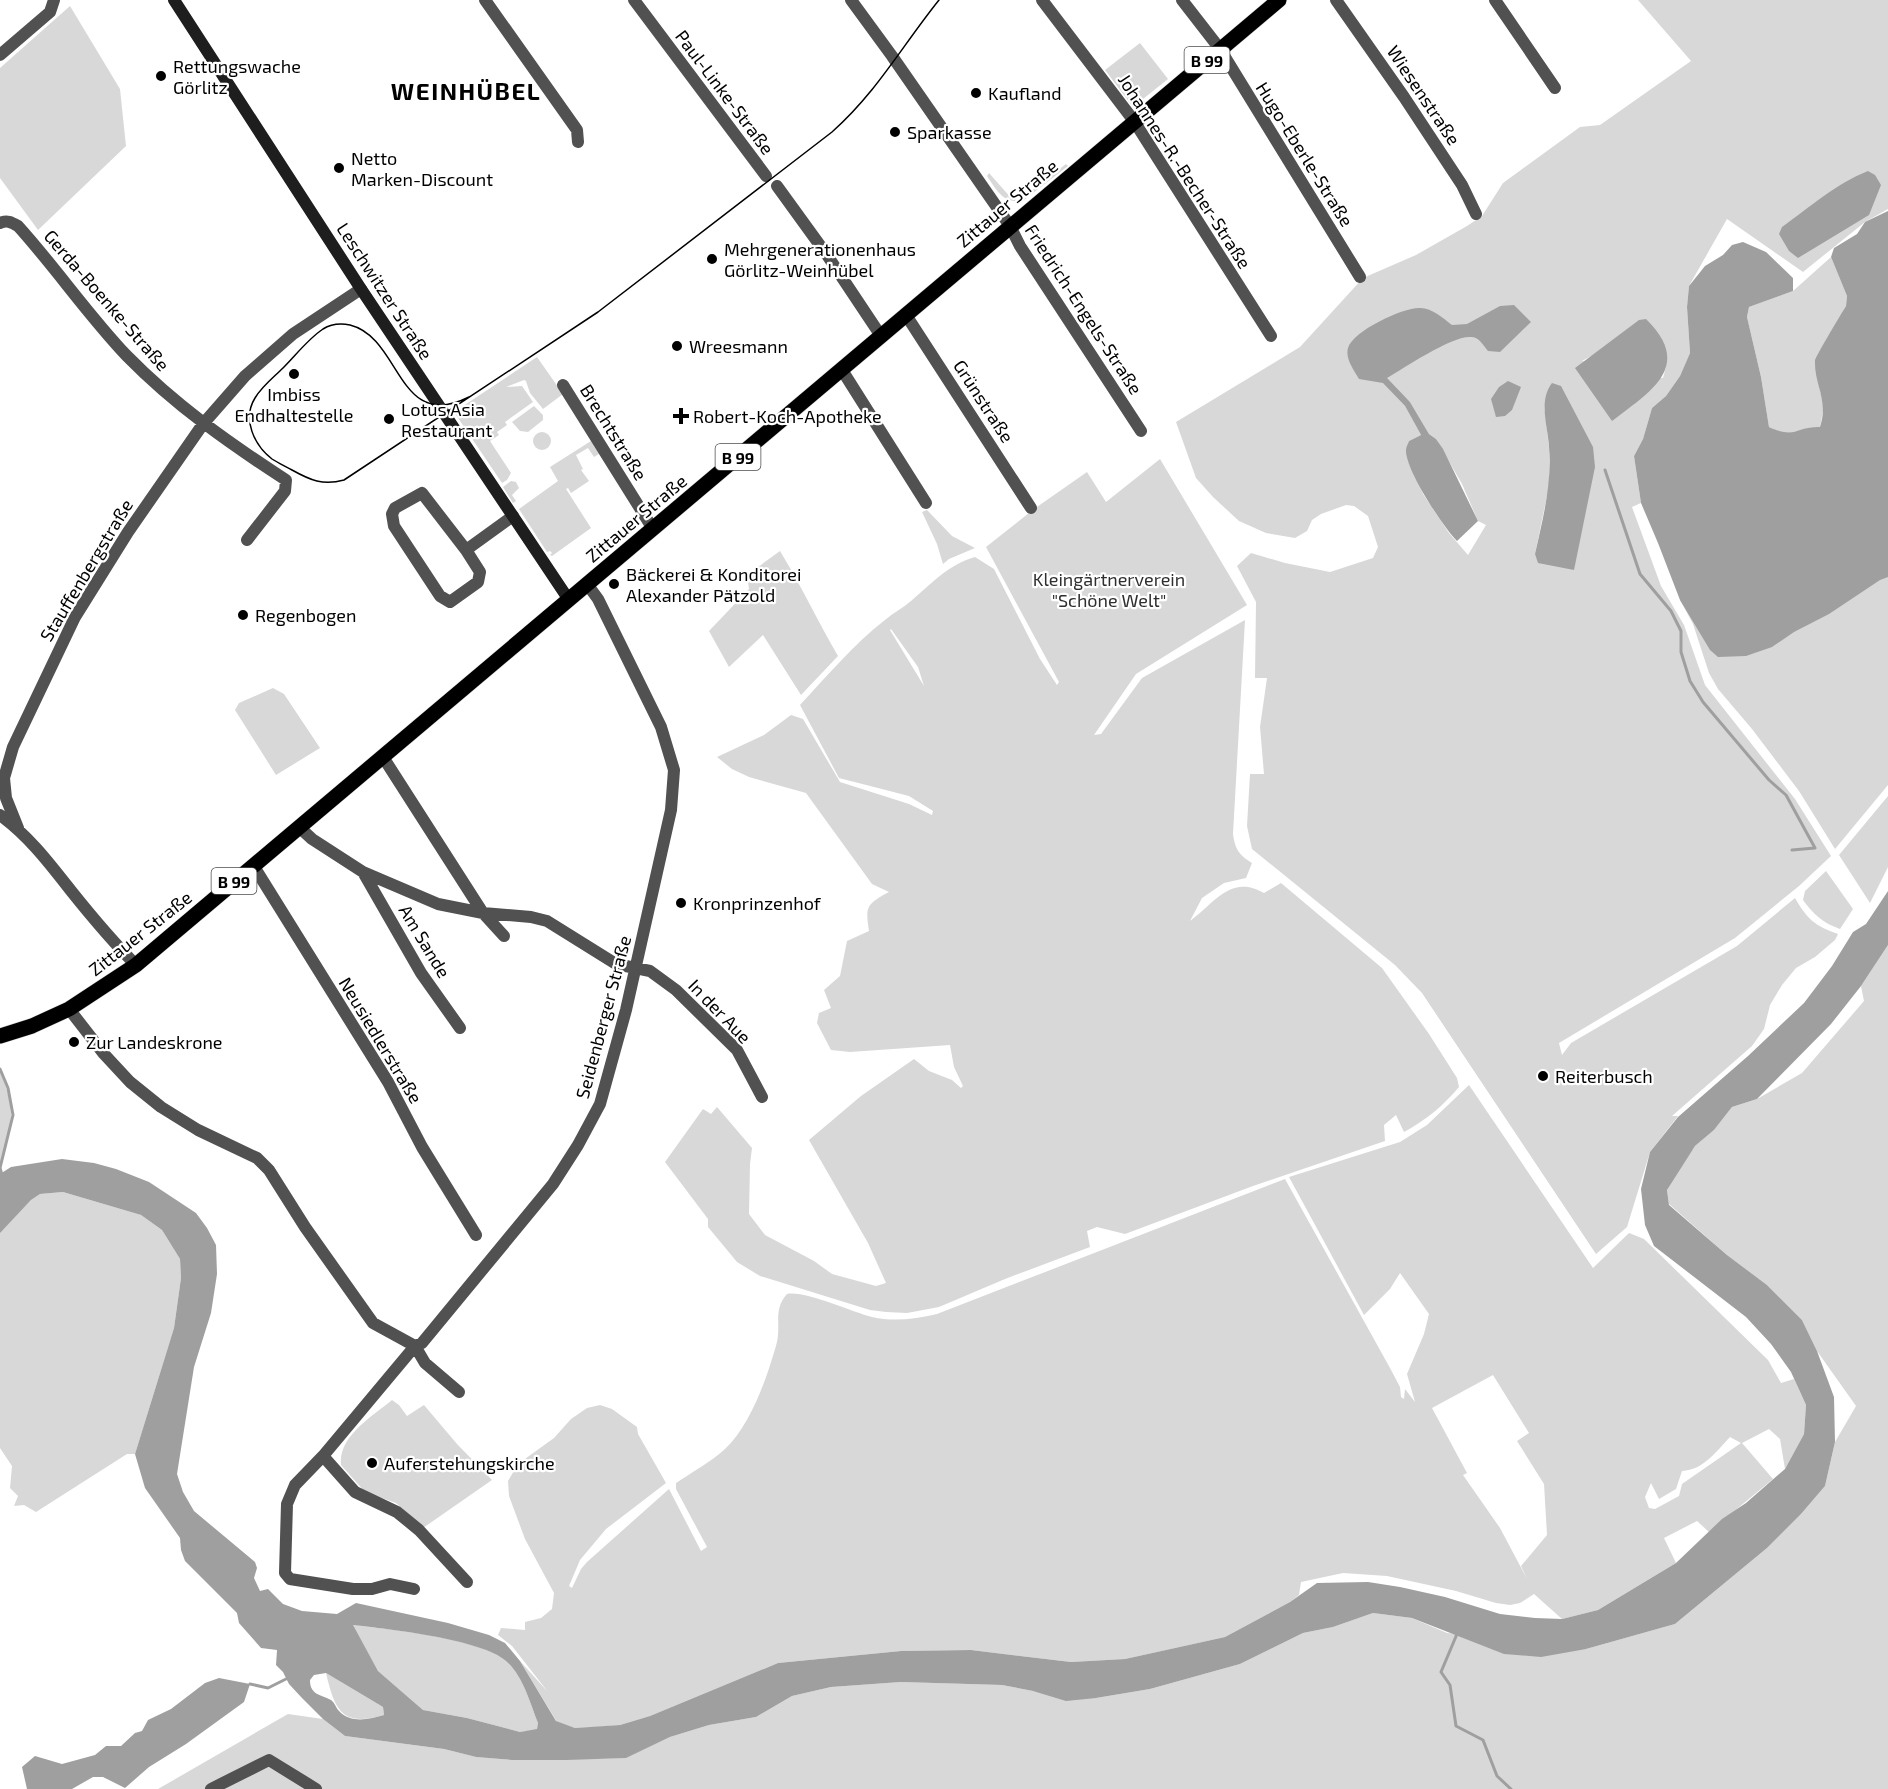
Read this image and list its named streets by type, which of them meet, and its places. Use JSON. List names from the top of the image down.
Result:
{
  "streets": {
    "main road": ["B 99", "Zittauer Straße"],
    "street": [
      "Paul-Linke-Straße",
      "Wiesenstraße",
      "Hugo-Eberle-Straße",
      "Johannes-R.-Becher-Straße",
      "Leschwitzer Straße",
      "Gerda-Boenke-Straße",
      "Friedrich-Engels-Straße",
      "Grünstraße",
      "Brechtstraße",
      "Stauffenbergstraße",
      "Am Sande",
      "In der Aue",
      "Seidenberger Straße",
      "Neusiedlerstraße"
    ]
  },
  "crossings": [
    ["Hugo-Eberle-Straße", "Zittauer Straße"],
    ["Johannes-R.-Becher-Straße", "Zittauer Straße"],
    ["Zittauer Straße", "Leschwitzer Straße"],
    ["Zittauer Straße", "Friedrich-Engels-Straße"],
    ["Zittauer Straße", "Grünstraße"],
    ["Zittauer Straße", "Brechtstraße"],
    ["Zittauer Straße", "Am Sande"],
    ["Zittauer Straße", "Seidenberger Straße"],
    ["Zittauer Straße", "Neusiedlerstraße"],
    ["Leschwitzer Straße", "Stauffenbergstraße"],
    ["Gerda-Boenke-Straße", "Stauffenbergstraße"],
    ["Am Sande", "In der Aue"],
    ["Am Sande", "Seidenberger Straße"],
    ["In der Aue", "Seidenberger Straße"]
  ],
  "districts": ["WEINHÜBEL"],
  "parks": ["Kleingärtnerverein \"Schöne Welt\""],
  "places": {
    "other": [
      "Rettungswache Görlitz",
      "Kaufland",
      "Sparkasse",
      "Netto Marken-Discount",
      "Mehrgenerationenhaus Görlitz-Weinhübel",
      "Wreesmann",
      "Imbiss Endhaltestelle",
      "Lotus Asia Restaurant",
      "Bäckerei & Konditorei Alexander Pätzold",
      "Regenbogen",
      "Kronprinzenhof",
      "Zur Landeskrone",
      "Reiterbusch",
      "Auferstehungskirche"
    ],
    "health": ["Robert-Koch-Apotheke"]
  }
}
